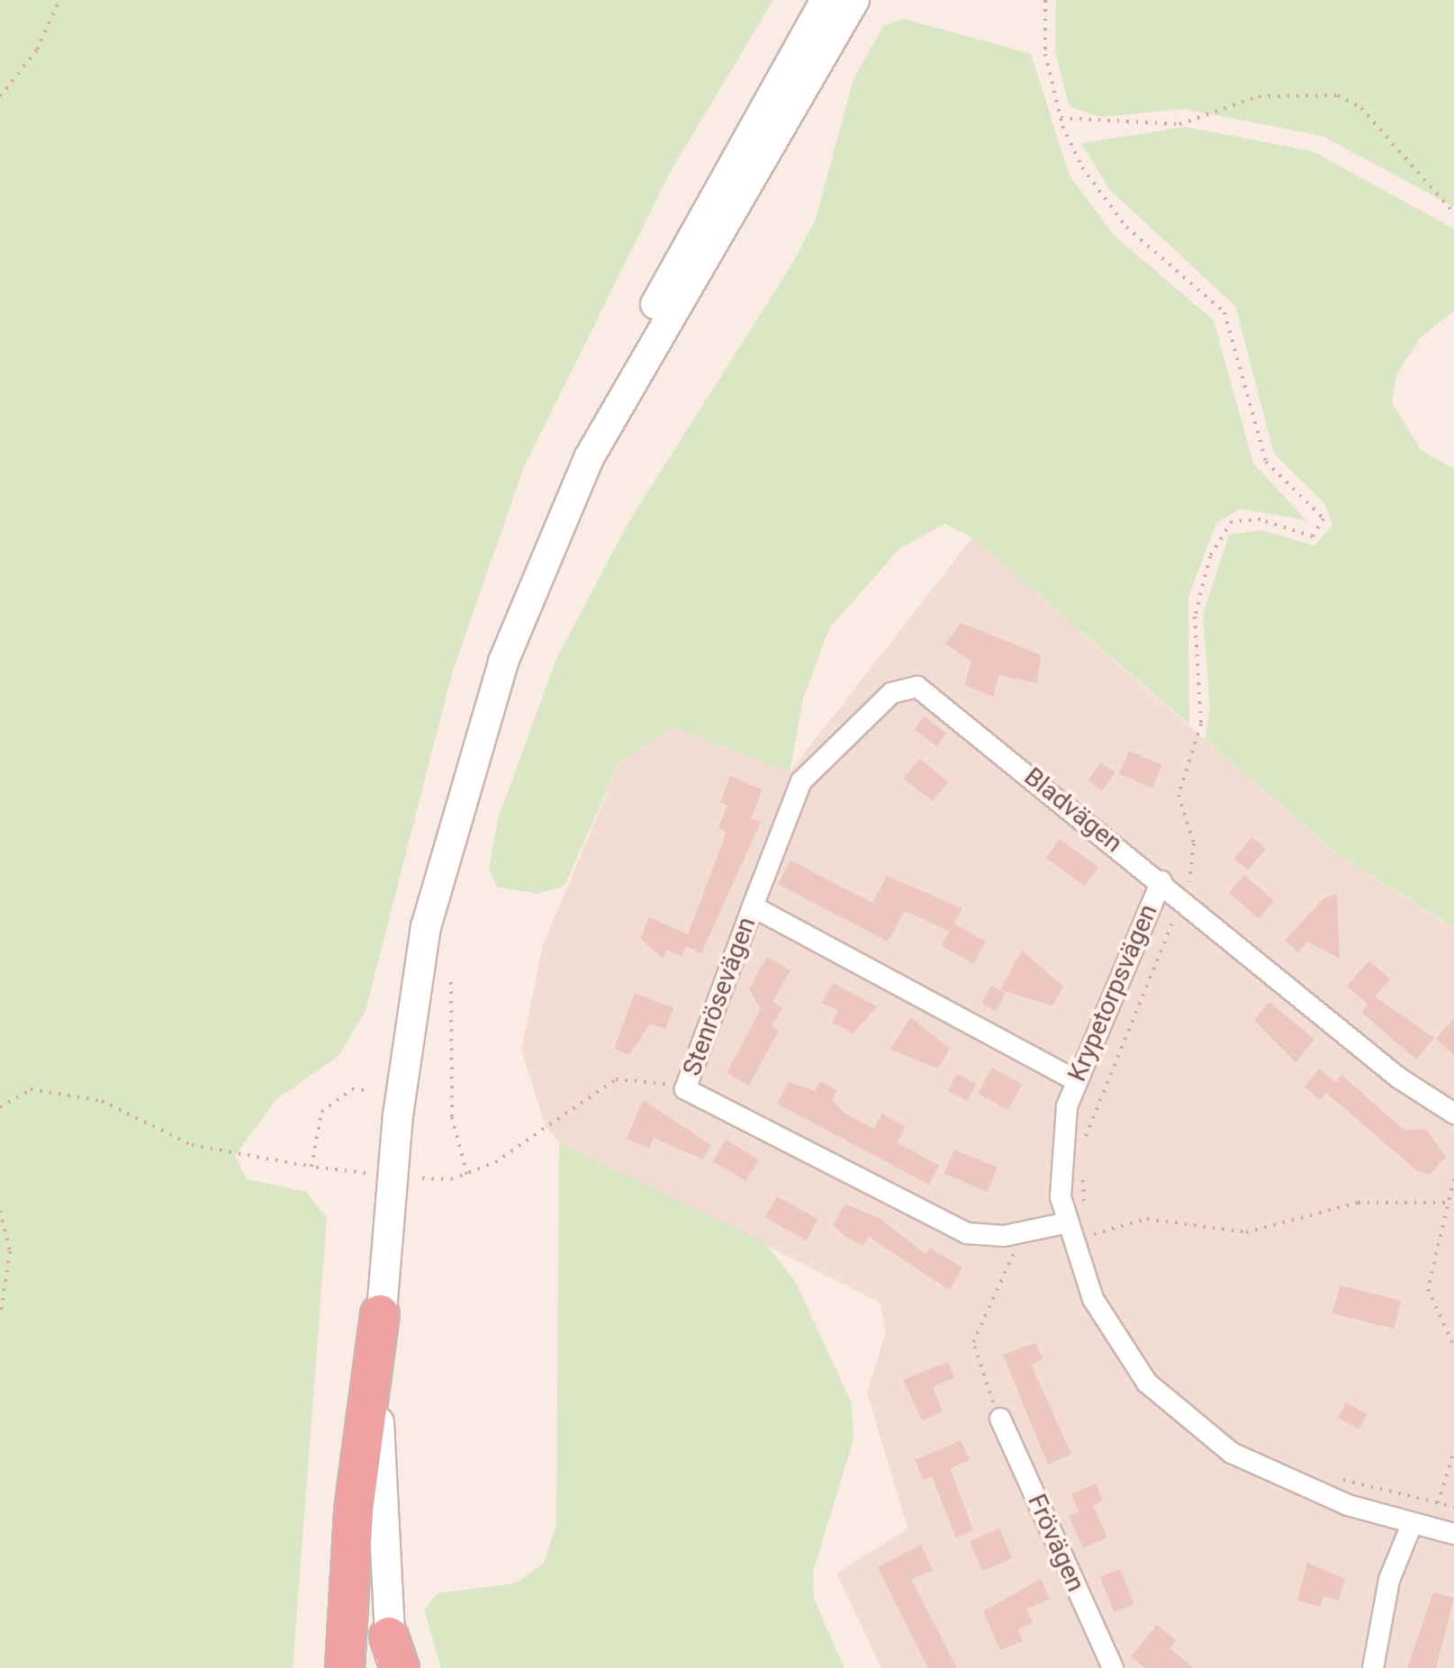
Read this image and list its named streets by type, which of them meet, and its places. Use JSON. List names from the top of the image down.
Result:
{
  "streets": {
    "street": [
      "Bladvägen",
      "Krypetorpsvägen",
      "Stenrösevägen",
      "Frövägen"
    ]
  },
  "crossings": [
    ["Bladvägen", "Krypetorpsvägen"],
    ["Bladvägen", "Stenrösevägen"],
    ["Krypetorpsvägen", "Stenrösevägen"]
  ]
}
